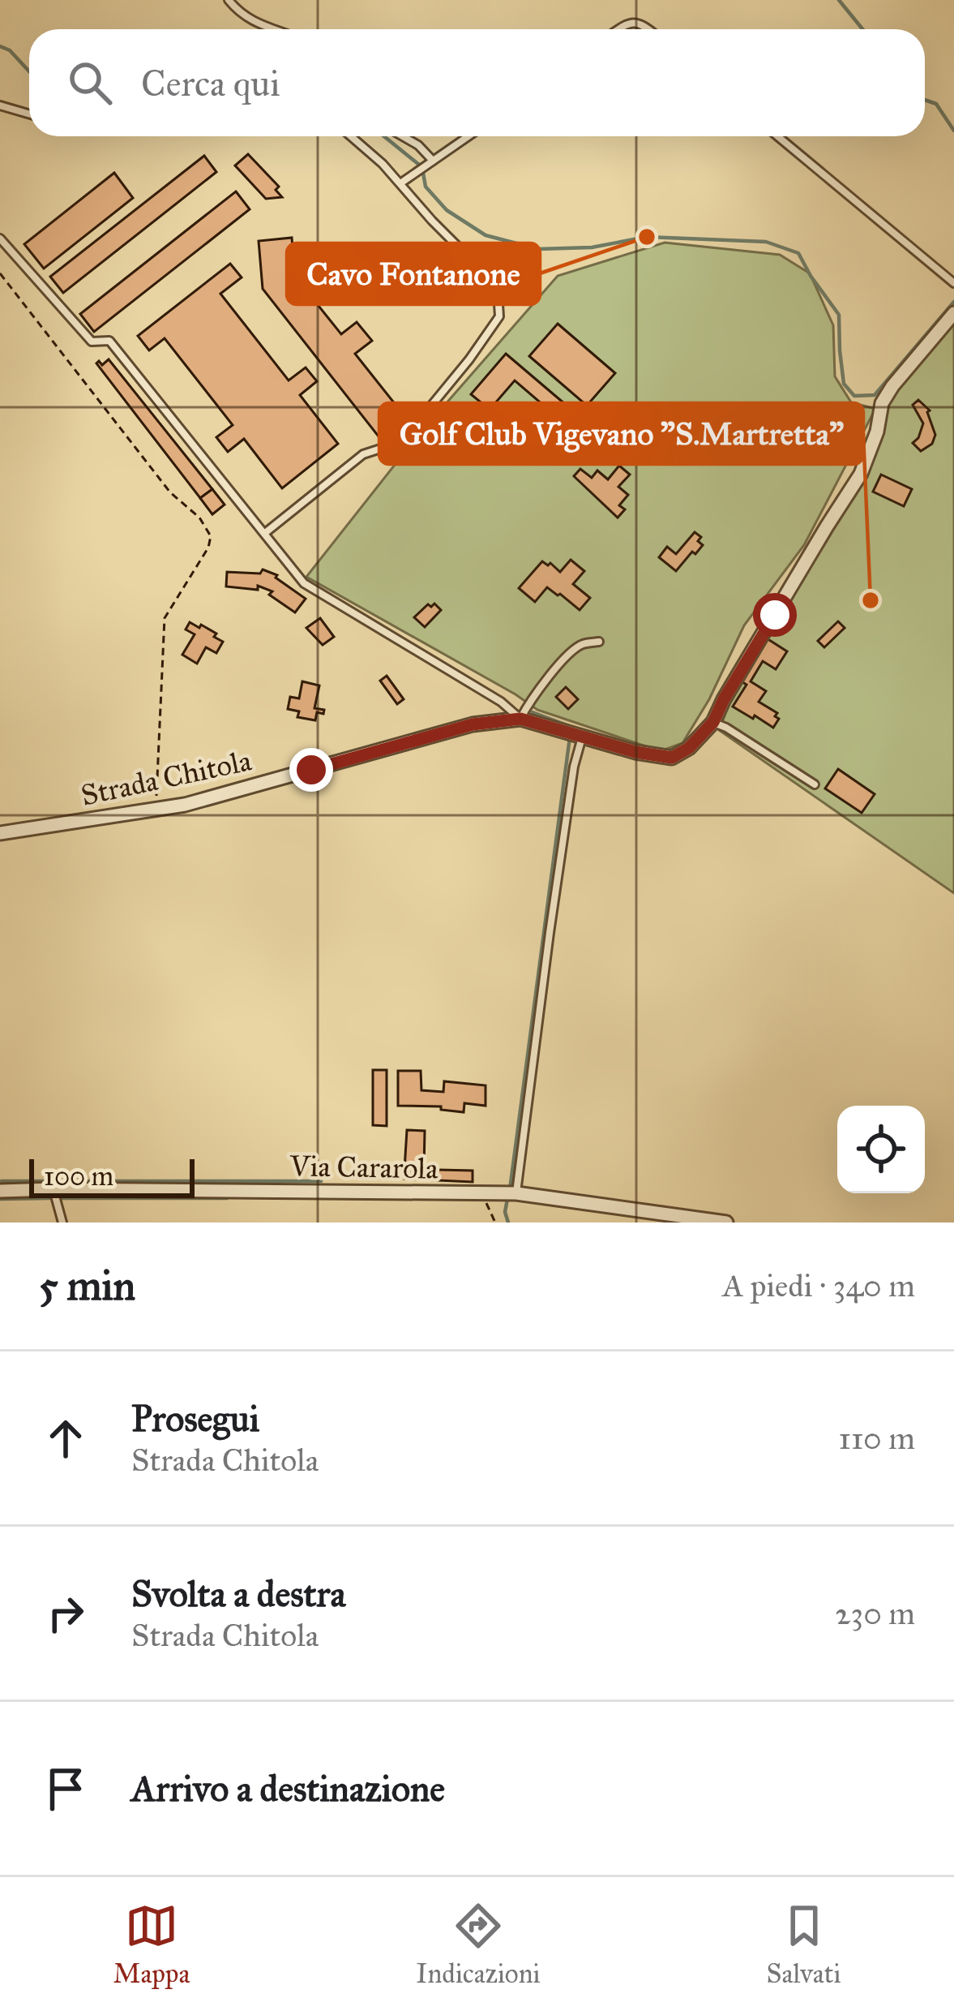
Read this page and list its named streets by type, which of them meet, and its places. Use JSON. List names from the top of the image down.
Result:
{
  "streets": {
    "street": ["Strada Chitola", "Via Cararola"]
  },
  "places": ["Cavo Fontanone", "Golf Club Vigevano \"S.Martretta\""],
  "scale_bar": "100 m",
  "page": {
    "search": "Cerca qui",
    "scale": "100 m",
    "heading": ["5 min", "A piedi · 340 m"],
    "list": [
      ["Prosegui", "Strada Chitola", "110 m"],
      ["Svolta a destra", "Strada Chitola", "230 m"],
      "Arrivo a destinazione"
    ],
    "nav": ["Mappa", "Indicazioni", "Salvati"]
  }
}
